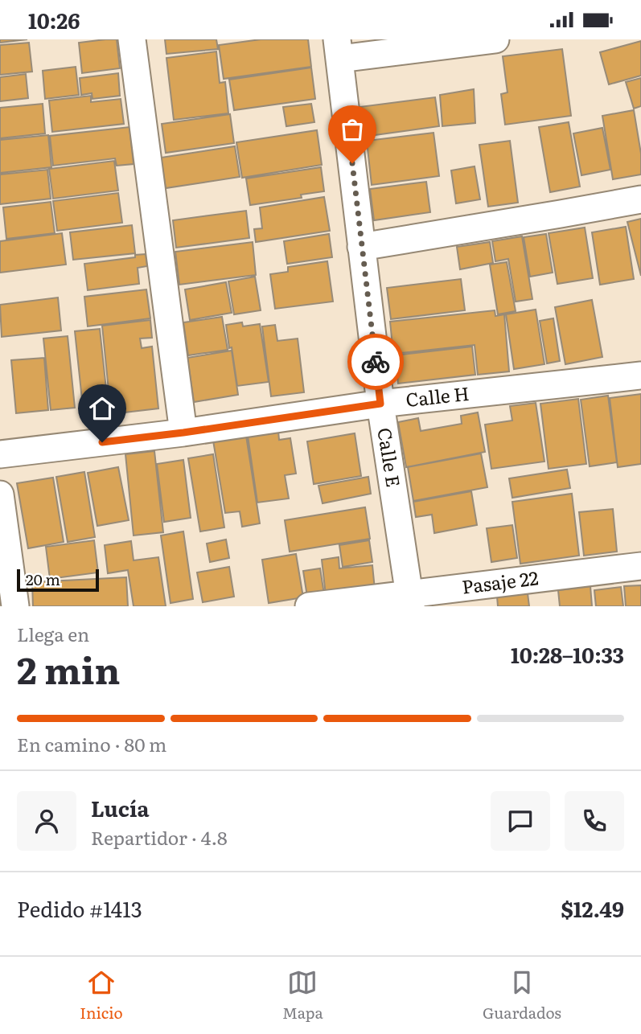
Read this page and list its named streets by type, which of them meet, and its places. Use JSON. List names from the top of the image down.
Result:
{
  "streets": {
    "street": ["Calle H", "Calle E", "Pasaje 22"]
  },
  "crossings": [
    ["Calle H", "Calle E"],
    ["Calle E", "Pasaje 22"]
  ],
  "scale_bar": "20 m",
  "page": {
    "status": "10:26",
    "scale": "20 m",
    "heading": ["2 min", "Llega en", "10:28–10:33"],
    "panel": [
      "Lucía",
      "Repartidor · 4.8",
      "Pedido #1413",
      "$12.49"
    ],
    "bar": "En camino · 80 m",
    "tabs": ["Inicio", "Mapa", "Guardados"]
  }
}
